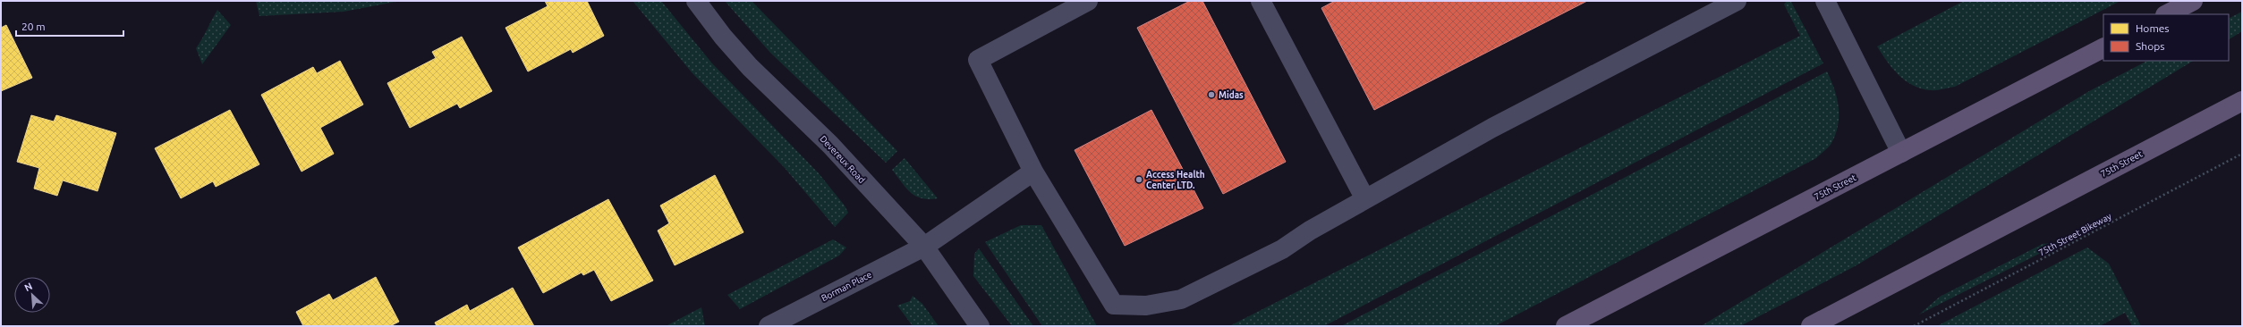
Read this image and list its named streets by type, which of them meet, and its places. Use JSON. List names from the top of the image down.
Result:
{
  "streets": {
    "main road": ["75th Street"],
    "street": ["Devereux Road", "Borman Place"],
    "path": ["75th Street Bikeway"]
  },
  "crossings": [
    ["Devereux Road", "Borman Place"]
  ],
  "places": ["Midas", "Access Health Center LTD."],
  "legend": ["Homes", "Shops"],
  "scale_bar": "20 m",
  "north": "top left"
}
